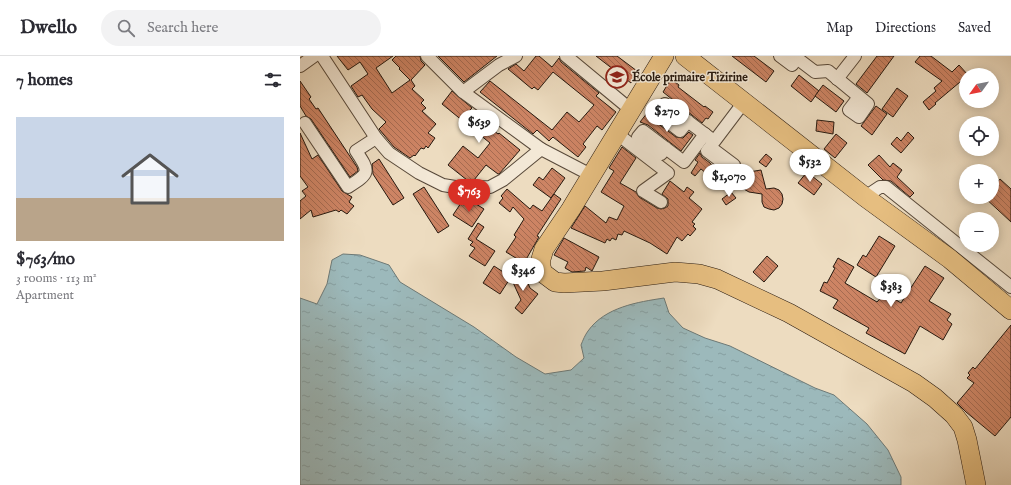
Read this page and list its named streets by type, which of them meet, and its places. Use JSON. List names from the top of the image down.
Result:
{
  "places": {
    "school or university": ["École primaire Tizirine"]
  },
  "north": "bottom left",
  "page": {
    "header": "Dwello",
    "search": "Search here",
    "nav": ["Map", "Directions", "Saved"],
    "heading": "7 homes",
    "map_buttons": ["+", "−"],
    "price": [
      "$270",
      "$639",
      "$532",
      "$1,070",
      "$763",
      "$346",
      "$383"
    ],
    "list": [
      {
        "name": "$763/mo",
        "note": "3 rooms · 113 m² · Apartment"
      }
    ]
  }
}
